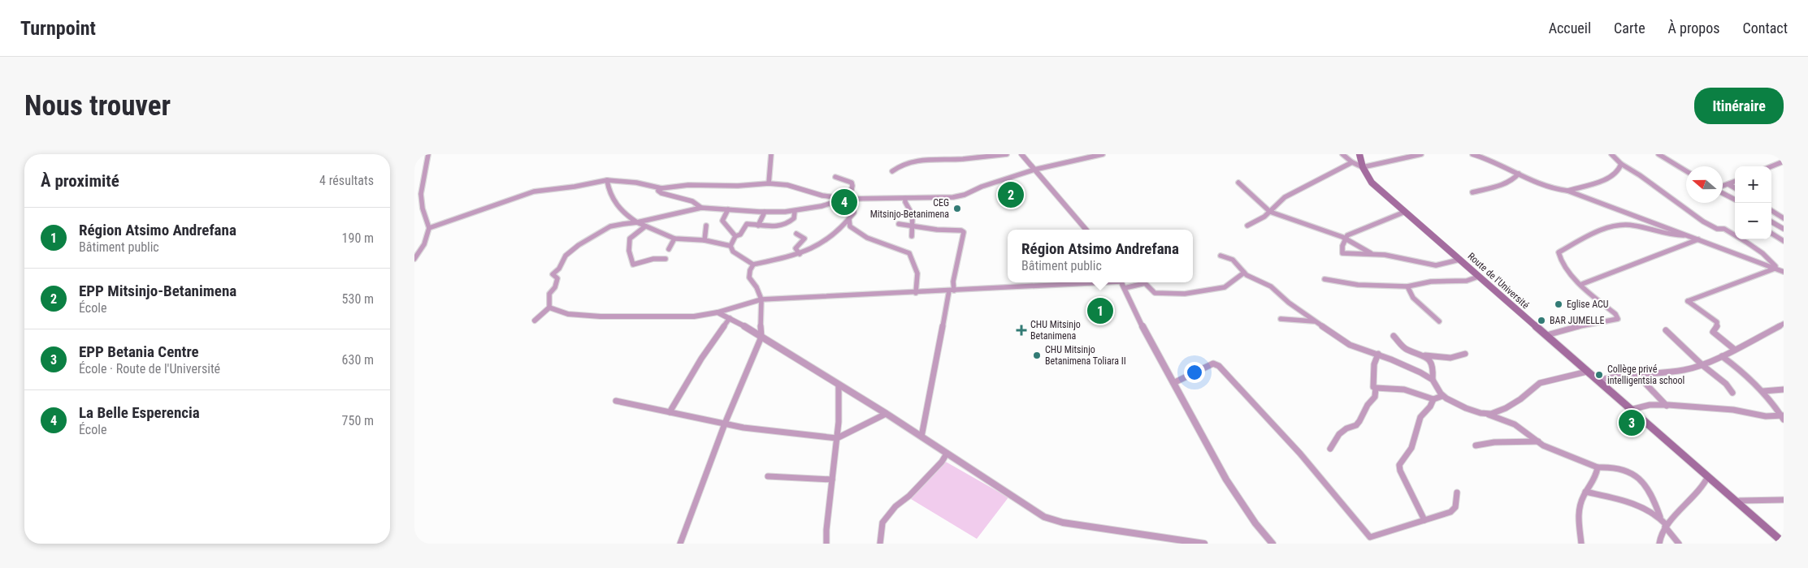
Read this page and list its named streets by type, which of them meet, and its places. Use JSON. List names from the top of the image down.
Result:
{
  "streets": {
    "main road": ["Route de l'Université"]
  },
  "places": {
    "other": [
      "CEG Mitsinjo-Betanimena",
      "Eglise ACU",
      "BAR JUMELLE",
      "CHU Mitsinjo Betanimena Toliara II",
      "Collège privé intelligentsia school"
    ],
    "health": ["CHU Mitsinjo Betanimena"]
  },
  "north": "left",
  "page": {
    "header": "Turnpoint",
    "nav": [
      "Accueil",
      "Carte",
      "À propos",
      "Contact"
    ],
    "buttons": "Itinéraire",
    "title": "Nous trouver",
    "heading": ["À proximité", "4 résultats"],
    "map_buttons": ["+", "−"],
    "pins": [
      "2",
      "4",
      "1",
      "3"
    ],
    "list": [
      {
        "mark": "1",
        "name": "Région Atsimo Andrefana",
        "note": "Bâtiment public",
        "value": "190 m"
      },
      {
        "mark": "2",
        "name": "EPP Mitsinjo-Betanimena",
        "note": "École",
        "value": "530 m"
      },
      {
        "mark": "3",
        "name": "EPP Betania Centre",
        "note": "École · Route de l'Université",
        "value": "630 m"
      },
      {
        "mark": "4",
        "name": "La Belle Esperencia",
        "note": "École",
        "value": "750 m"
      }
    ],
    "popup": ["Région Atsimo Andrefana", "Bâtiment public"]
  }
}
